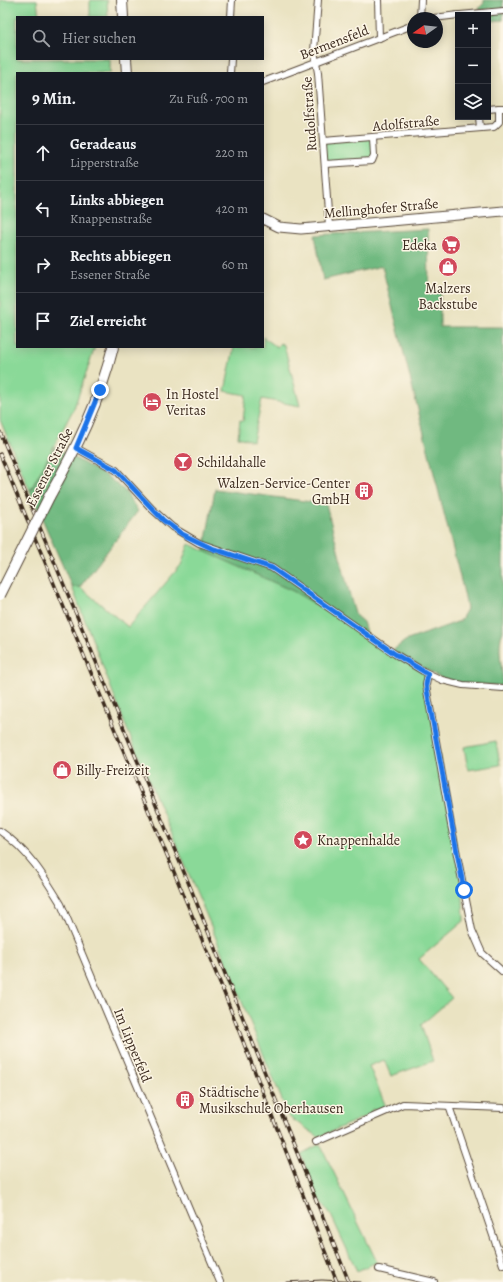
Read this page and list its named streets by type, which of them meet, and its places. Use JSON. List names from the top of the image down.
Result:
{
  "streets": {
    "main road": ["Mellinghofer Straße", "Essener Straße"],
    "street": [
      "Bermensfeld",
      "Rudolfstraße",
      "Adolfstraße",
      "Im Lipperfeld"
    ]
  },
  "crossings": [
    ["Bermensfeld", "Rudolfstraße"],
    ["Rudolfstraße", "Adolfstraße"],
    ["Rudolfstraße", "Mellinghofer Straße"]
  ],
  "places": {
    "supermarket": ["Edeka"],
    "shop": ["Malzers Backstube", "Billy-Freizeit"],
    "hotel": ["In Hostel Veritas"],
    "bar": ["Schildahalle"],
    "building": ["Walzen-Service-Center GmbH", "Städtische Musikschule Oberhausen"],
    "place": ["Knappenhalde"]
  },
  "north": "left",
  "page": {
    "map_buttons": ["+", "−"],
    "search": "Hier suchen",
    "heading": ["9 Min.", "Zu Fuß · 700 m"],
    "list": [
      ["Geradeaus", "Lipperstraße", "220 m"],
      ["Links abbiegen", "Knappenstraße", "420 m"],
      ["Rechts abbiegen", "Essener Straße", "60 m"],
      "Ziel erreicht"
    ]
  }
}
